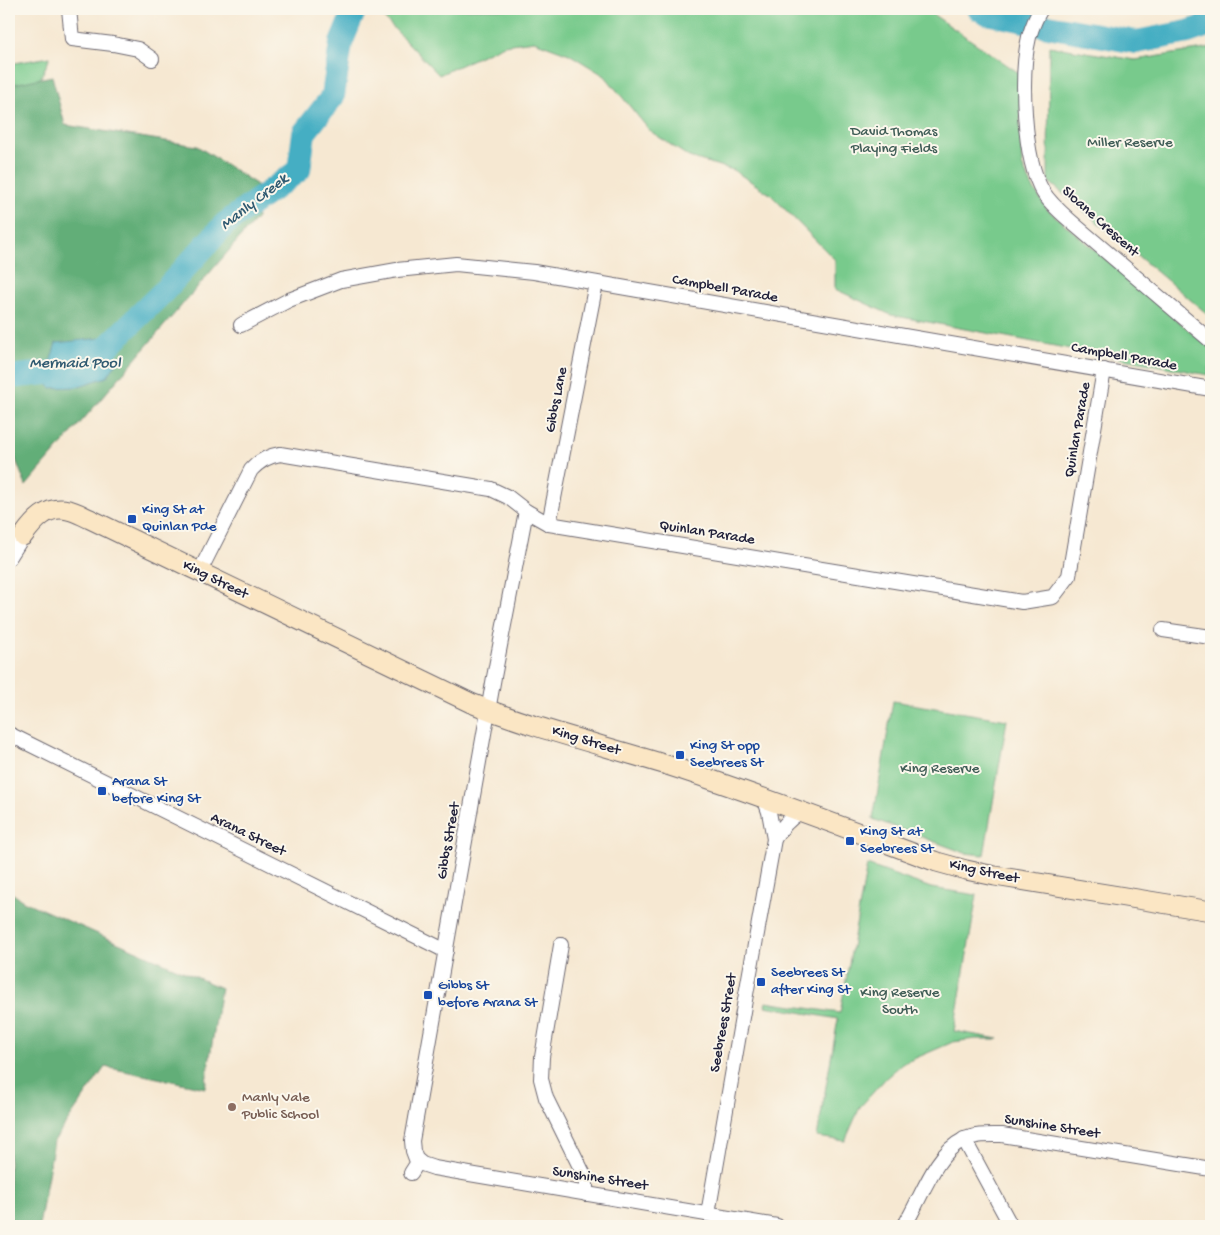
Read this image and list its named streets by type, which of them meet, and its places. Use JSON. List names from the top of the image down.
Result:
{
  "streets": {
    "street": [
      "Sloane Crescent",
      "Campbell Parade",
      "Gibbs Lane",
      "Quinlan Parade",
      "King Street",
      "Arana Street",
      "Gibbs Street",
      "Seebrees Street",
      "Sunshine Street"
    ]
  },
  "crossings": [
    ["Campbell Parade", "Gibbs Lane"],
    ["Campbell Parade", "Quinlan Parade"],
    ["Gibbs Lane", "Quinlan Parade"],
    ["Quinlan Parade", "King Street"],
    ["Quinlan Parade", "Gibbs Street"],
    ["King Street", "Gibbs Street"],
    ["King Street", "Seebrees Street"],
    ["Arana Street", "Gibbs Street"],
    ["Gibbs Street", "Sunshine Street"],
    ["Seebrees Street", "Sunshine Street"]
  ],
  "water": ["Manly Creek", "Mermaid Pool"],
  "parks": [
    "David Thomas Playing Fields",
    "Miller Reserve",
    "King Reserve",
    "King Reserve South"
  ],
  "places": {
    "transit": [
      "King St at Quinlan Pde",
      "King St opp Seebrees St",
      "Arana St before King St",
      "King St at Seebrees St",
      "Seebrees St after King St",
      "Gibbs St before Arana St"
    ],
    "other": ["Manly Vale Public School"]
  }
}
